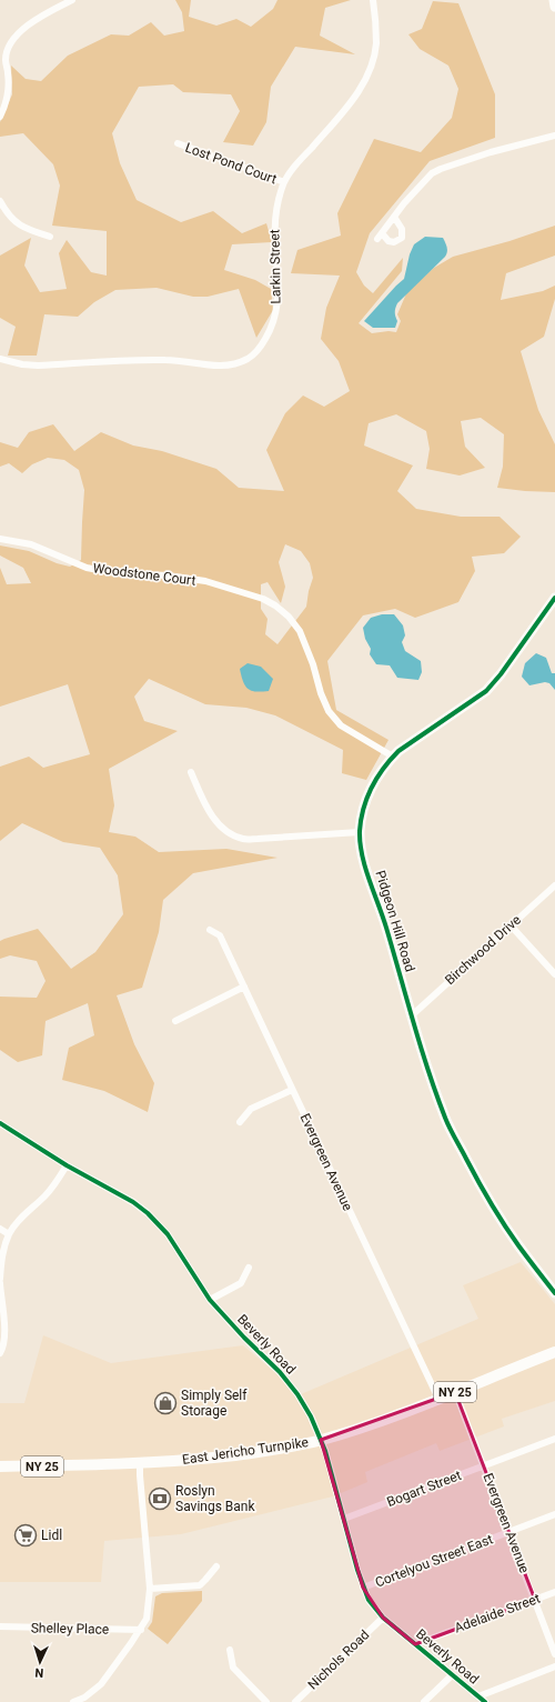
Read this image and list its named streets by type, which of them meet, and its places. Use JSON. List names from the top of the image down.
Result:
{
  "streets": {
    "main road": ["NY 25", "East Jericho Turnpike"],
    "street": [
      "Lost Pond Court",
      "Larkin Street",
      "Woodstone Court",
      "Pidgeon Hill Road",
      "Birchwood Drive",
      "Evergreen Avenue",
      "Beverly Road",
      "Bogart Street",
      "Cortelyou Street East",
      "Adelaide Street",
      "Shelley Place",
      "Nichols Road"
    ]
  },
  "crossings": [
    ["Lost Pond Court", "Larkin Street"],
    ["Woodstone Court", "Pidgeon Hill Road"],
    ["Pidgeon Hill Road", "Birchwood Drive"],
    ["Evergreen Avenue", "East Jericho Turnpike"],
    ["Evergreen Avenue", "Bogart Street"],
    ["Evergreen Avenue", "Cortelyou Street East"],
    ["Evergreen Avenue", "Adelaide Street"],
    ["Beverly Road", "East Jericho Turnpike"],
    ["Beverly Road", "Bogart Street"],
    ["Beverly Road", "Cortelyou Street East"],
    ["Beverly Road", "Adelaide Street"],
    ["Beverly Road", "Nichols Road"]
  ],
  "places": {
    "shop": ["Simply Self Storage"],
    "bank": ["Roslyn Savings Bank"],
    "supermarket": ["Lidl"]
  },
  "north": "bottom"
}
